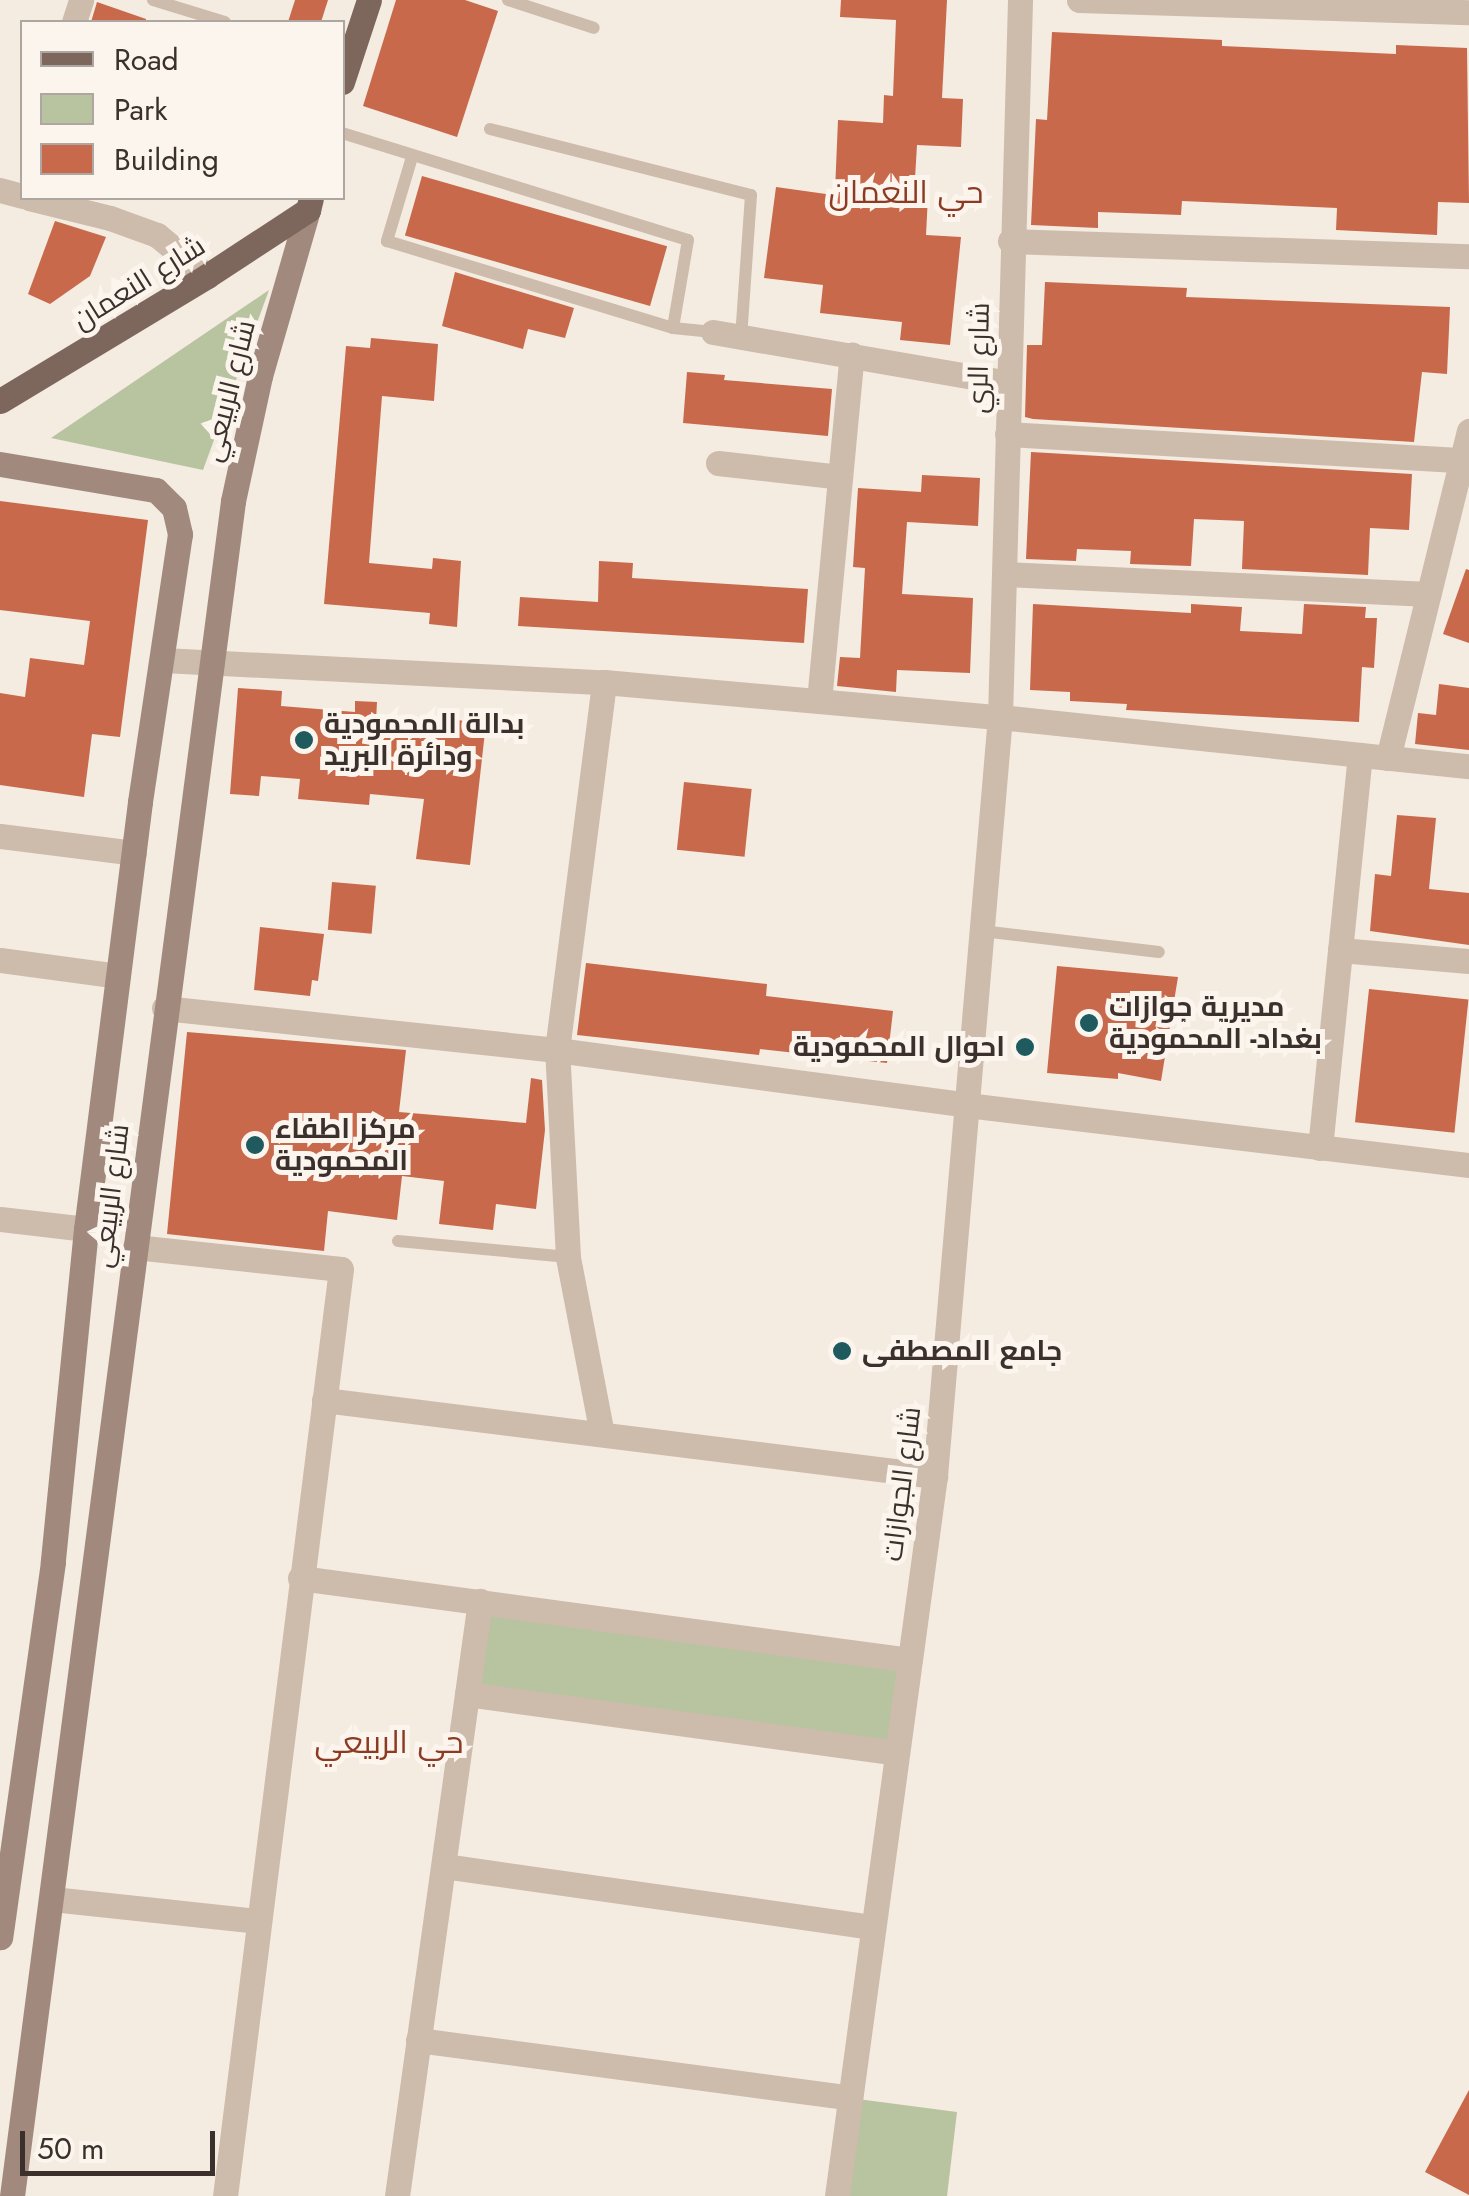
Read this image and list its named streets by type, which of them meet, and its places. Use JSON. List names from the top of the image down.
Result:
{
  "streets": {
    "main road": ["شارع النعمان"],
    "street": ["شارع الري", "شارع الربيعي", "شارع الجوازات"]
  },
  "crossings": [
    ["شارع النعمان", "شارع الربيعي"],
    ["شارع الري", "شارع الجوازات"]
  ],
  "districts": ["حي النعمان", "حي الربيعي"],
  "places": [
    "بدالة المحمودية ودائرة البريد",
    "مديرية جوازات بغداد- المحمودية",
    "احوال المحمودية",
    "مركز اطفاء المحمودية",
    "جامع المصطفى"
  ],
  "legend": ["Road", "Park", "Building"],
  "scale_bar": "50 m"
}
